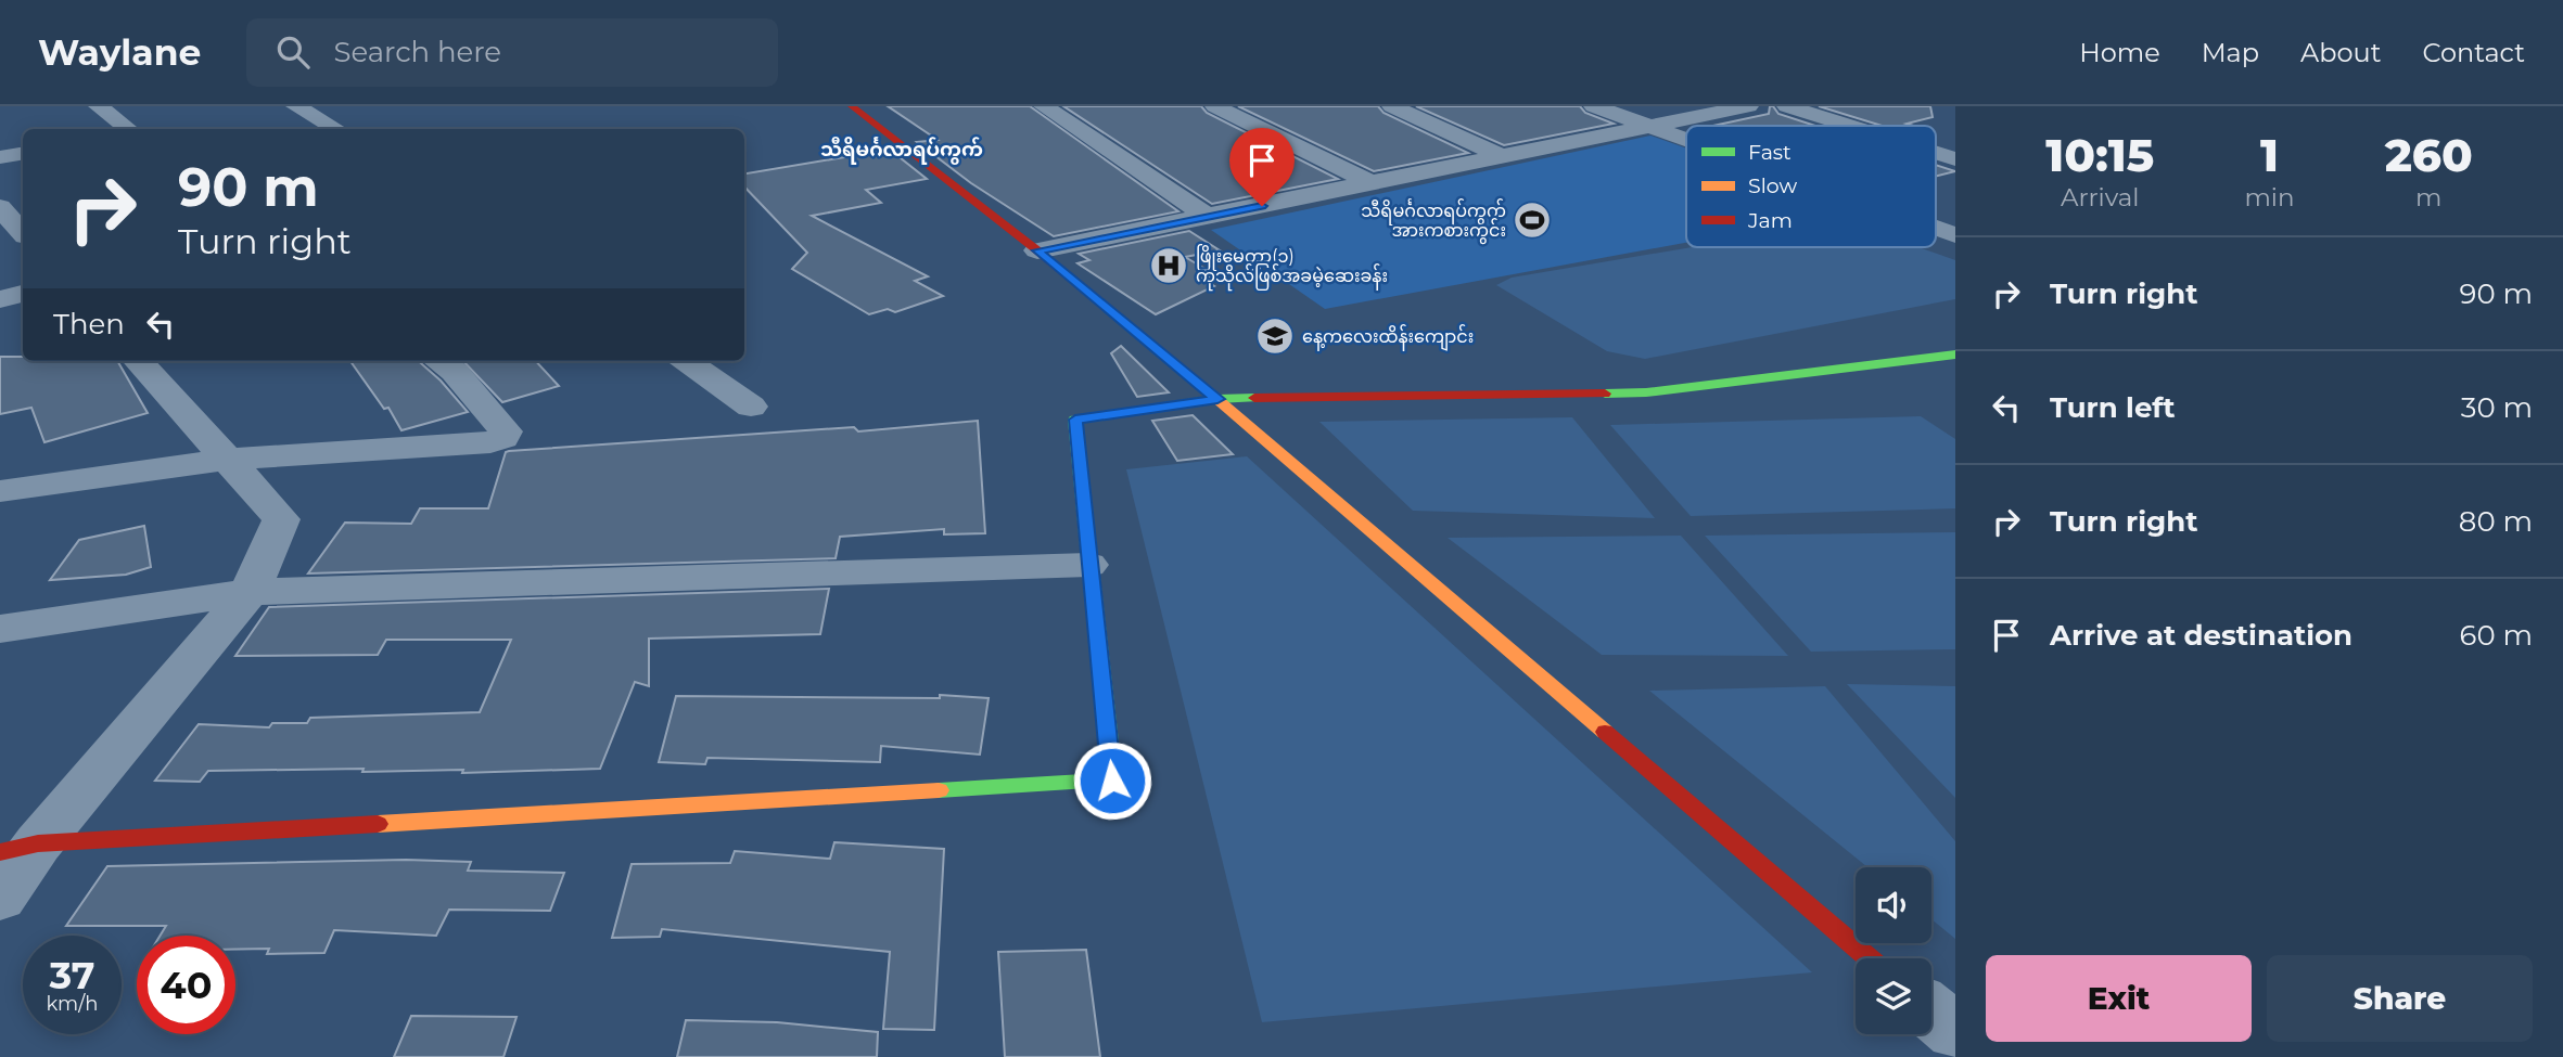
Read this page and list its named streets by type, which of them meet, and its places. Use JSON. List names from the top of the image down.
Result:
{
  "districts": ["သီရိမင်္ဂလာရပ်ကွက်"],
  "places": {
    "sports": ["သီရိမင်္ဂလာရပ်ကွက် အားကစားကွင်း"],
    "hospital": ["ဖြိုးမေတ္တာ(၁) ကုသိုလ်ဖြစ်အခမဲ့ဆေးခန်း"],
    "school or university": ["နေ့ကလေးထိန်းကျောင်း"]
  },
  "legend": ["Fast", "Slow", "Jam"],
  "page": {
    "header": "Waylane",
    "search": "Search here",
    "nav": [
      "Home",
      "Map",
      "About",
      "Contact"
    ],
    "eta": [
      "10:15",
      "Arrival",
      "1",
      "min",
      "260",
      "m"
    ],
    "turn": ["90 m", "Turn right"],
    "list": [
      {
        "name": "Turn right",
        "value": "90 m"
      },
      {
        "name": "Turn left",
        "value": "30 m"
      },
      {
        "name": "Turn right",
        "value": "80 m"
      },
      {
        "name": "Arrive at destination",
        "value": "60 m"
      }
    ],
    "then": "Then",
    "speed": "37 km/h",
    "limit": "40",
    "buttons": ["Exit", "Share"]
  }
}
